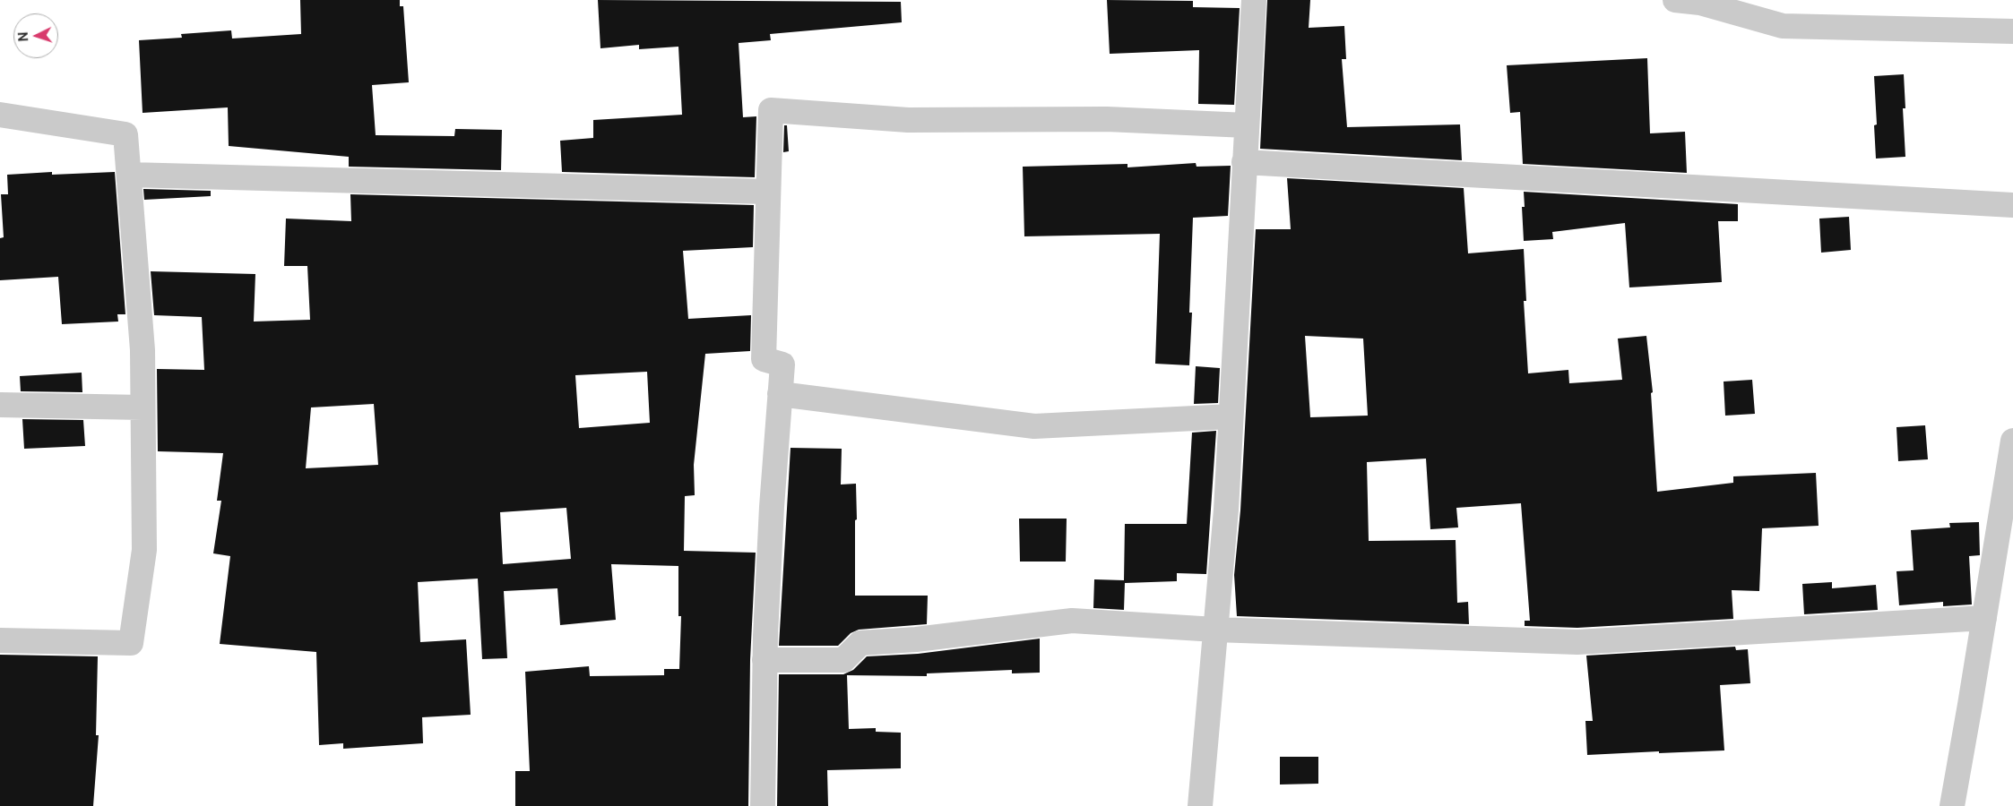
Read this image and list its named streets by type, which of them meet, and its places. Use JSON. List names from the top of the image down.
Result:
{
  "north": "left"
}
